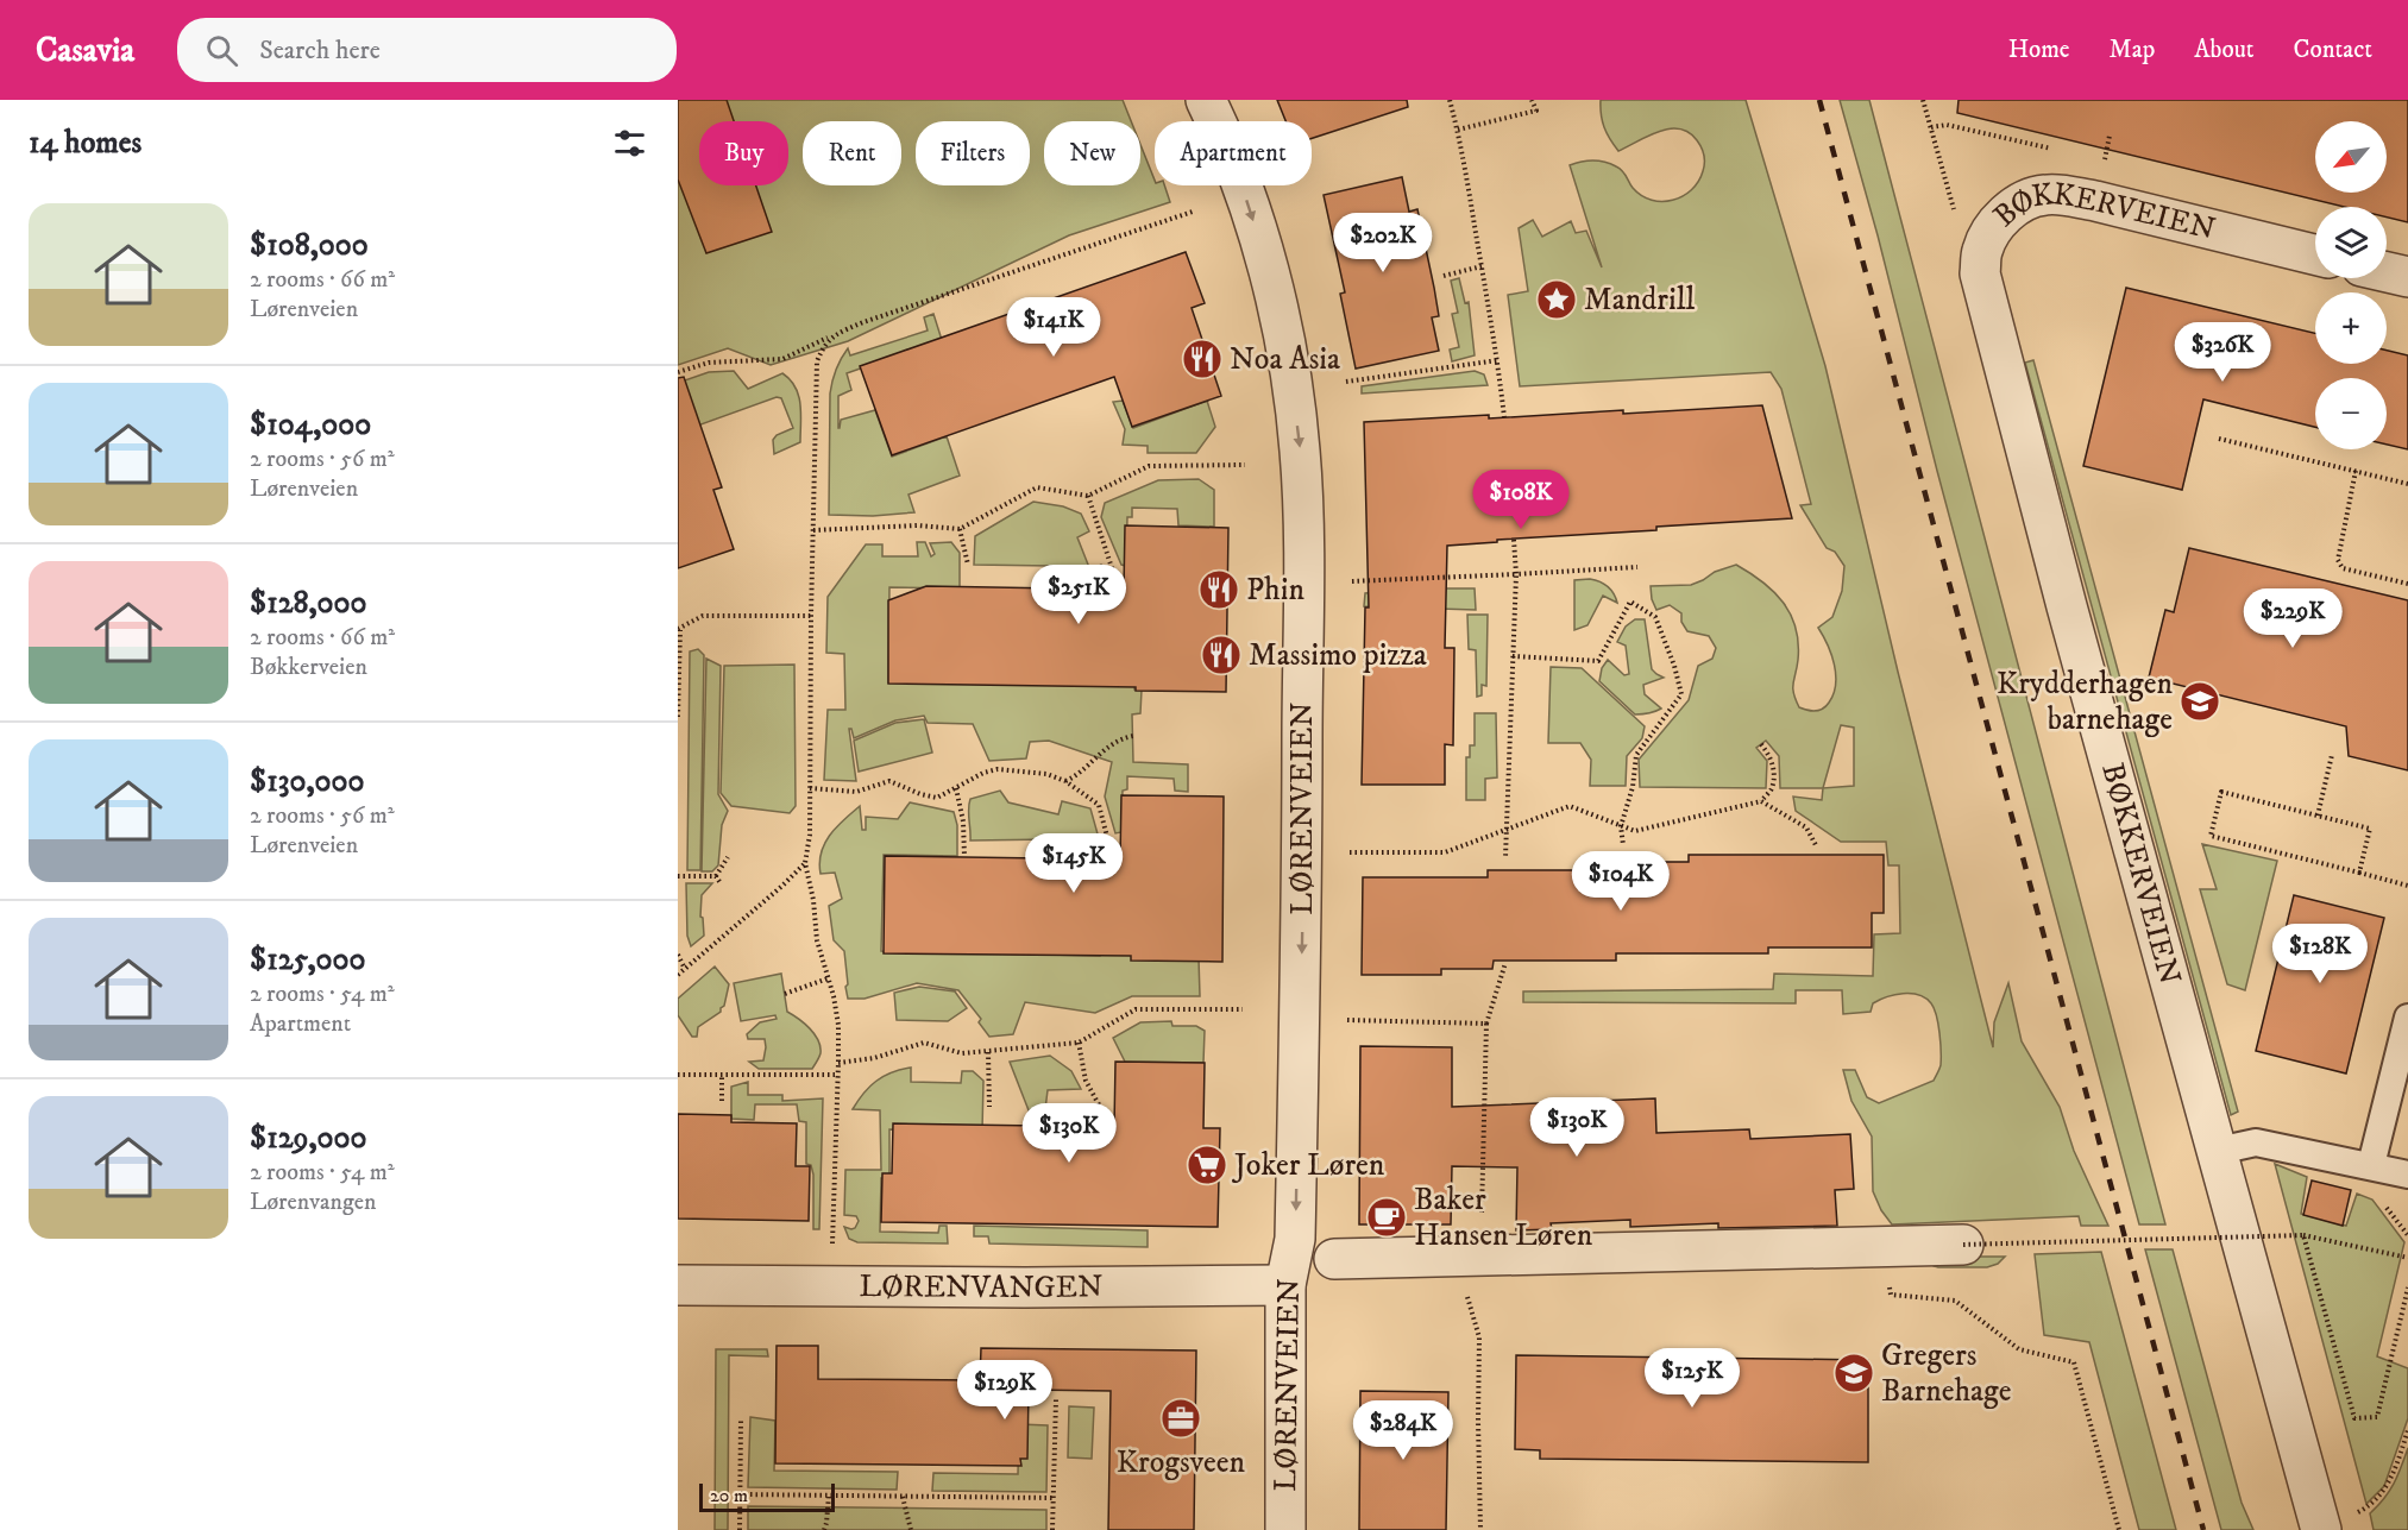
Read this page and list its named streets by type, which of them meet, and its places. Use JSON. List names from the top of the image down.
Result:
{
  "streets": {
    "street": ["BØKKERVEIEN", "LØRENVEIEN", "LØRENVANGEN"]
  },
  "crossings": [
    ["LØRENVEIEN", "LØRENVANGEN"]
  ],
  "one_way": ["LØRENVEIEN"],
  "places": {
    "place": ["Mandrill"],
    "restaurant": ["Noa Asia", "Phin", "Massimo pizza"],
    "school or university": ["Krydderhagen barnehage", "Gregers Barnehage"],
    "supermarket": ["Joker Løren"],
    "cafe": ["Baker Hansen Løren"],
    "office": ["Krogsveen"]
  },
  "scale_bar": "20 m",
  "north": "bottom left",
  "page": {
    "header": "Casavia",
    "search": "Search here",
    "nav": [
      "Home",
      "Map",
      "About",
      "Contact"
    ],
    "heading": "14 homes",
    "map_buttons": ["+", "−"],
    "chip": [
      "Buy",
      "Rent",
      "Filters",
      "New",
      "Apartment"
    ],
    "list": [
      {
        "name": "$108,000",
        "note": "2 rooms · 66 m² · Lørenveien"
      },
      {
        "name": "$104,000",
        "note": "2 rooms · 56 m² · Lørenveien"
      },
      {
        "name": "$128,000",
        "note": "2 rooms · 66 m² · Bøkkerveien"
      },
      {
        "name": "$130,000",
        "note": "2 rooms · 56 m² · Lørenveien"
      },
      {
        "name": "$125,000",
        "note": "2 rooms · 54 m² · Apartment"
      },
      {
        "name": "$129,000",
        "note": "2 rooms · 54 m² · Lørenvangen"
      }
    ],
    "price": [
      "$202K",
      "$141K",
      "$326K",
      "$108K",
      "$251K",
      "$229K",
      "$145K",
      "$104K",
      "$128K",
      "$130K",
      "$130K",
      "$125K",
      "$129K",
      "$284K"
    ],
    "scale": "20 m"
  }
}
